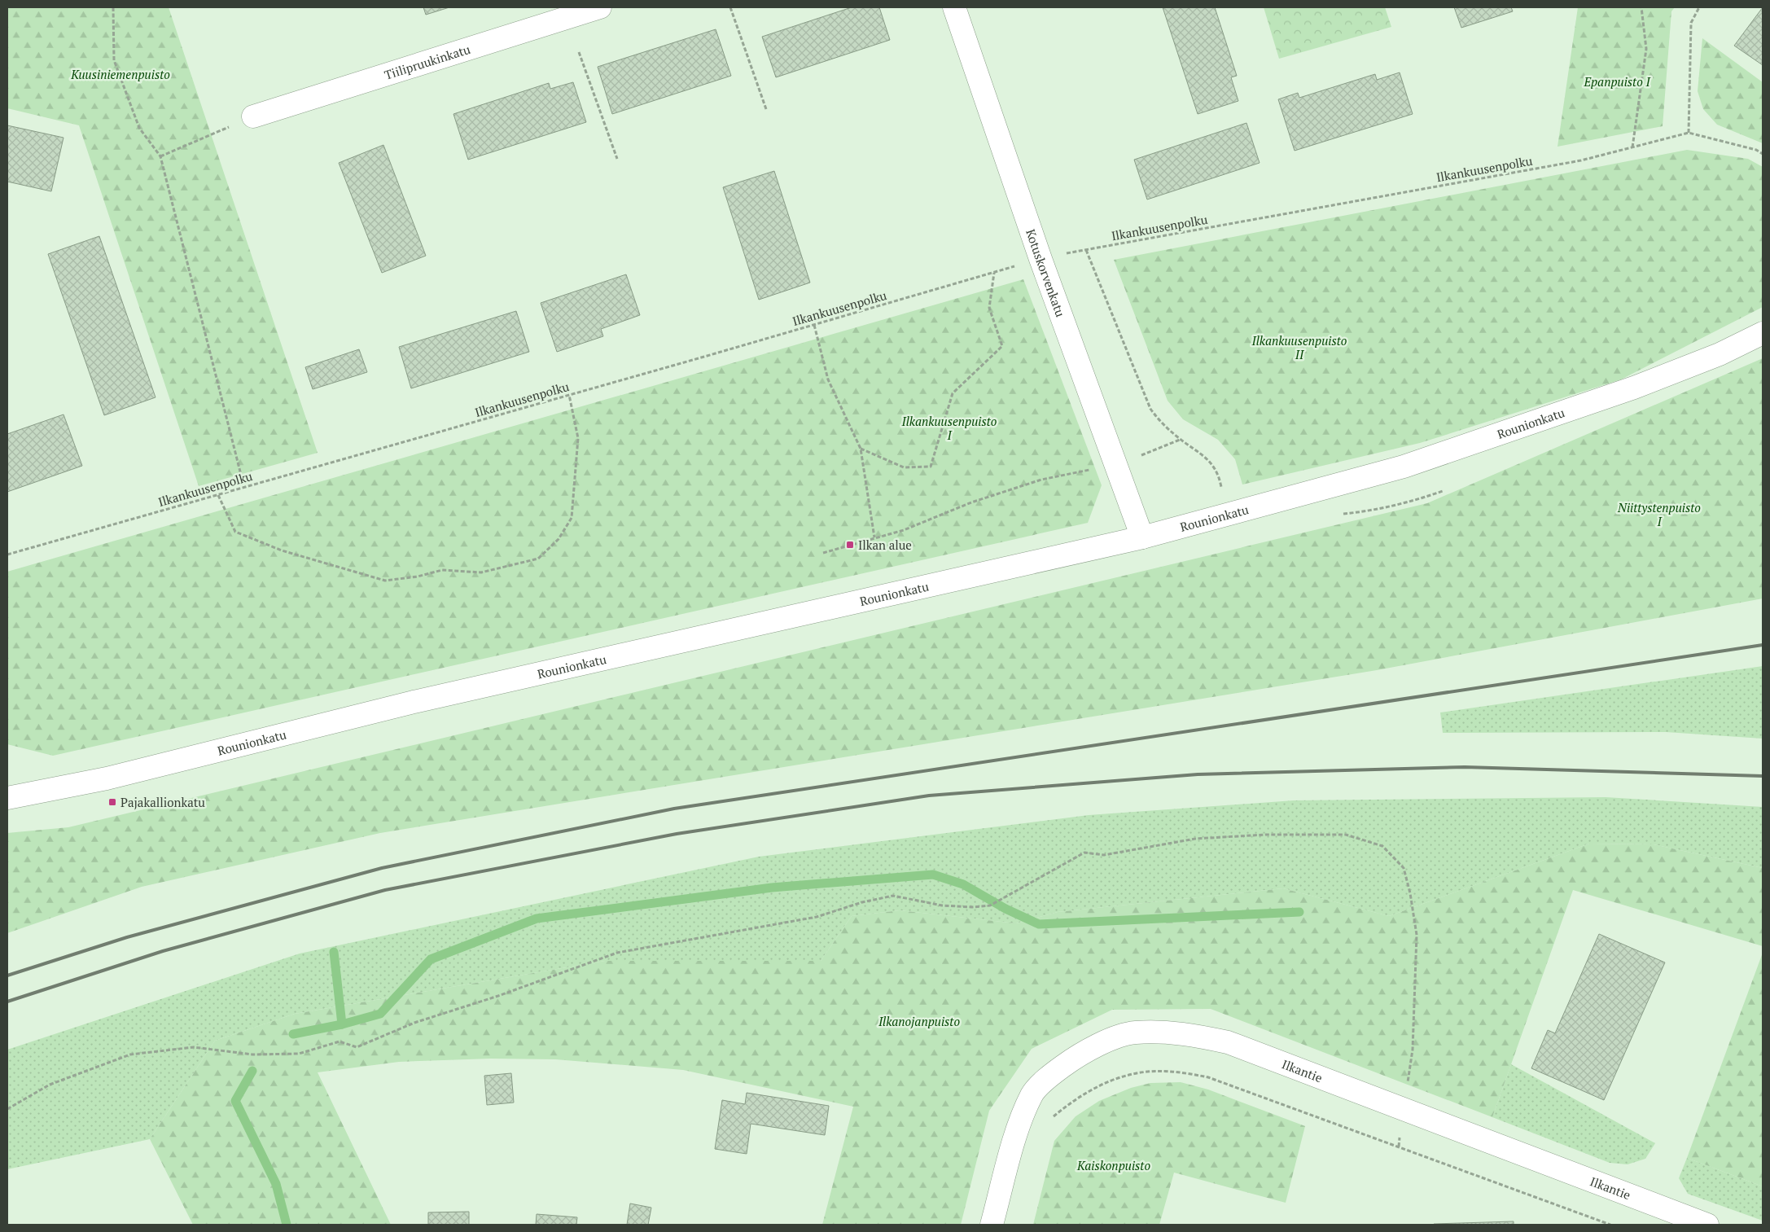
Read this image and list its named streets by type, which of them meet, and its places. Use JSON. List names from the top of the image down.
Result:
{
  "streets": {
    "main road": [
      "Tiilipruukinkatu",
      "Kotuskorvenkatu",
      "Rounionkatu",
      "Ilkantie"
    ],
    "path": ["Ilkankuusenpolku"]
  },
  "crossings": [
    ["Ilkankuusenpolku", "Kotuskorvenkatu"],
    ["Kotuskorvenkatu", "Rounionkatu"]
  ],
  "parks": [
    "Kuusiniemenpuisto",
    "Epanpuisto I",
    "Ilkankuusenpuisto II",
    "Ilkankuusenpuisto I",
    "Niittystenpuisto I",
    "Ilkanojanpuisto",
    "Kaiskonpuisto"
  ],
  "places": {
    "transit": ["Ilkan alue", "Pajakallionkatu"]
  }
}
